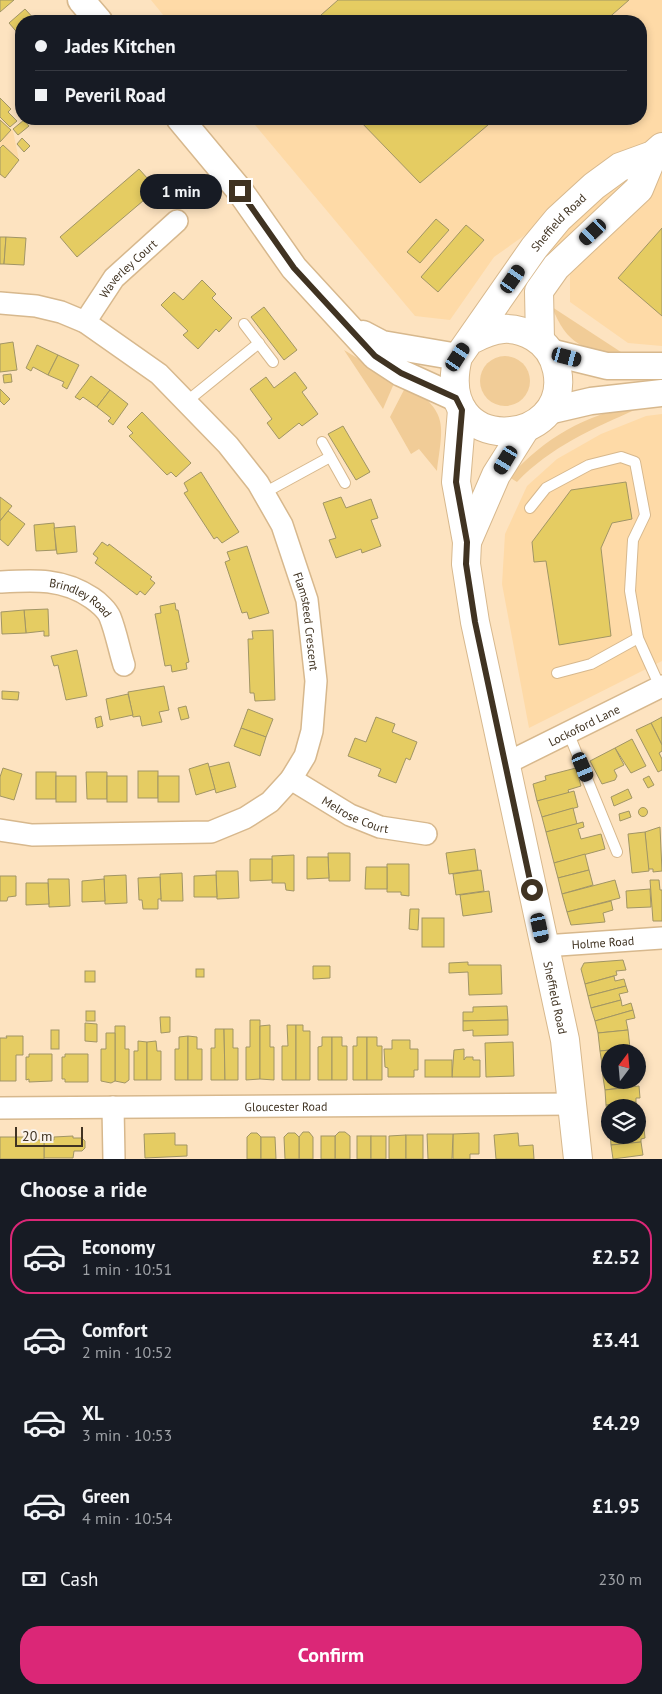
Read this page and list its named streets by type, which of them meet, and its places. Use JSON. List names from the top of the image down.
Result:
{
  "streets": {
    "main road": ["Sheffield Road"],
    "street": [
      "Waverley Court",
      "Brindley Road",
      "Flamsteed Crescent",
      "Lockoford Lane",
      "Melrose Court",
      "Holme Road",
      "Gloucester Road"
    ]
  },
  "crossings": [
    ["Sheffield Road", "Lockoford Lane"],
    ["Sheffield Road", "Holme Road"],
    ["Sheffield Road", "Gloucester Road"],
    ["Waverley Court", "Flamsteed Crescent"],
    ["Flamsteed Crescent", "Melrose Court"]
  ],
  "scale_bar": "20 m",
  "north": "top",
  "page": {
    "banner": ["Jades Kitchen", "Peveril Road"],
    "bubble": "1 min",
    "scale": "20 m",
    "heading": "Choose a ride",
    "list": [
      {
        "name": "Economy",
        "note": "1 min · 10:51",
        "value": "£2.52"
      },
      {
        "name": "Comfort",
        "note": "2 min · 10:52",
        "value": "£3.41"
      },
      {
        "name": "XL",
        "note": "3 min · 10:53",
        "value": "£4.29"
      },
      {
        "name": "Green",
        "note": "4 min · 10:54",
        "value": "£1.95"
      }
    ],
    "pay": ["Cash", "230 m"],
    "buttons": "Confirm"
  }
}
